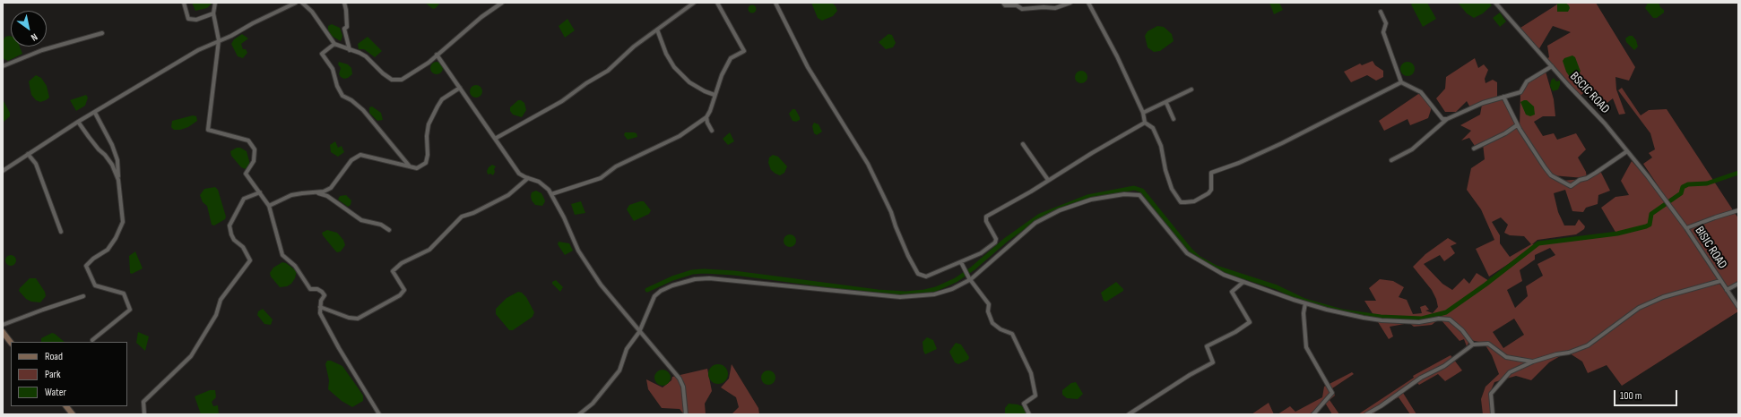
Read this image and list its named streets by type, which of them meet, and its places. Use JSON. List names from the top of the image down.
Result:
{
  "streets": {
    "street": ["BSCIC ROAD", "BISIC ROAD"]
  },
  "crossings": [
    ["BSCIC ROAD", "BISIC ROAD"]
  ],
  "legend": ["Road", "Park", "Water"],
  "scale_bar": "100 m",
  "north": "bottom right"
}
